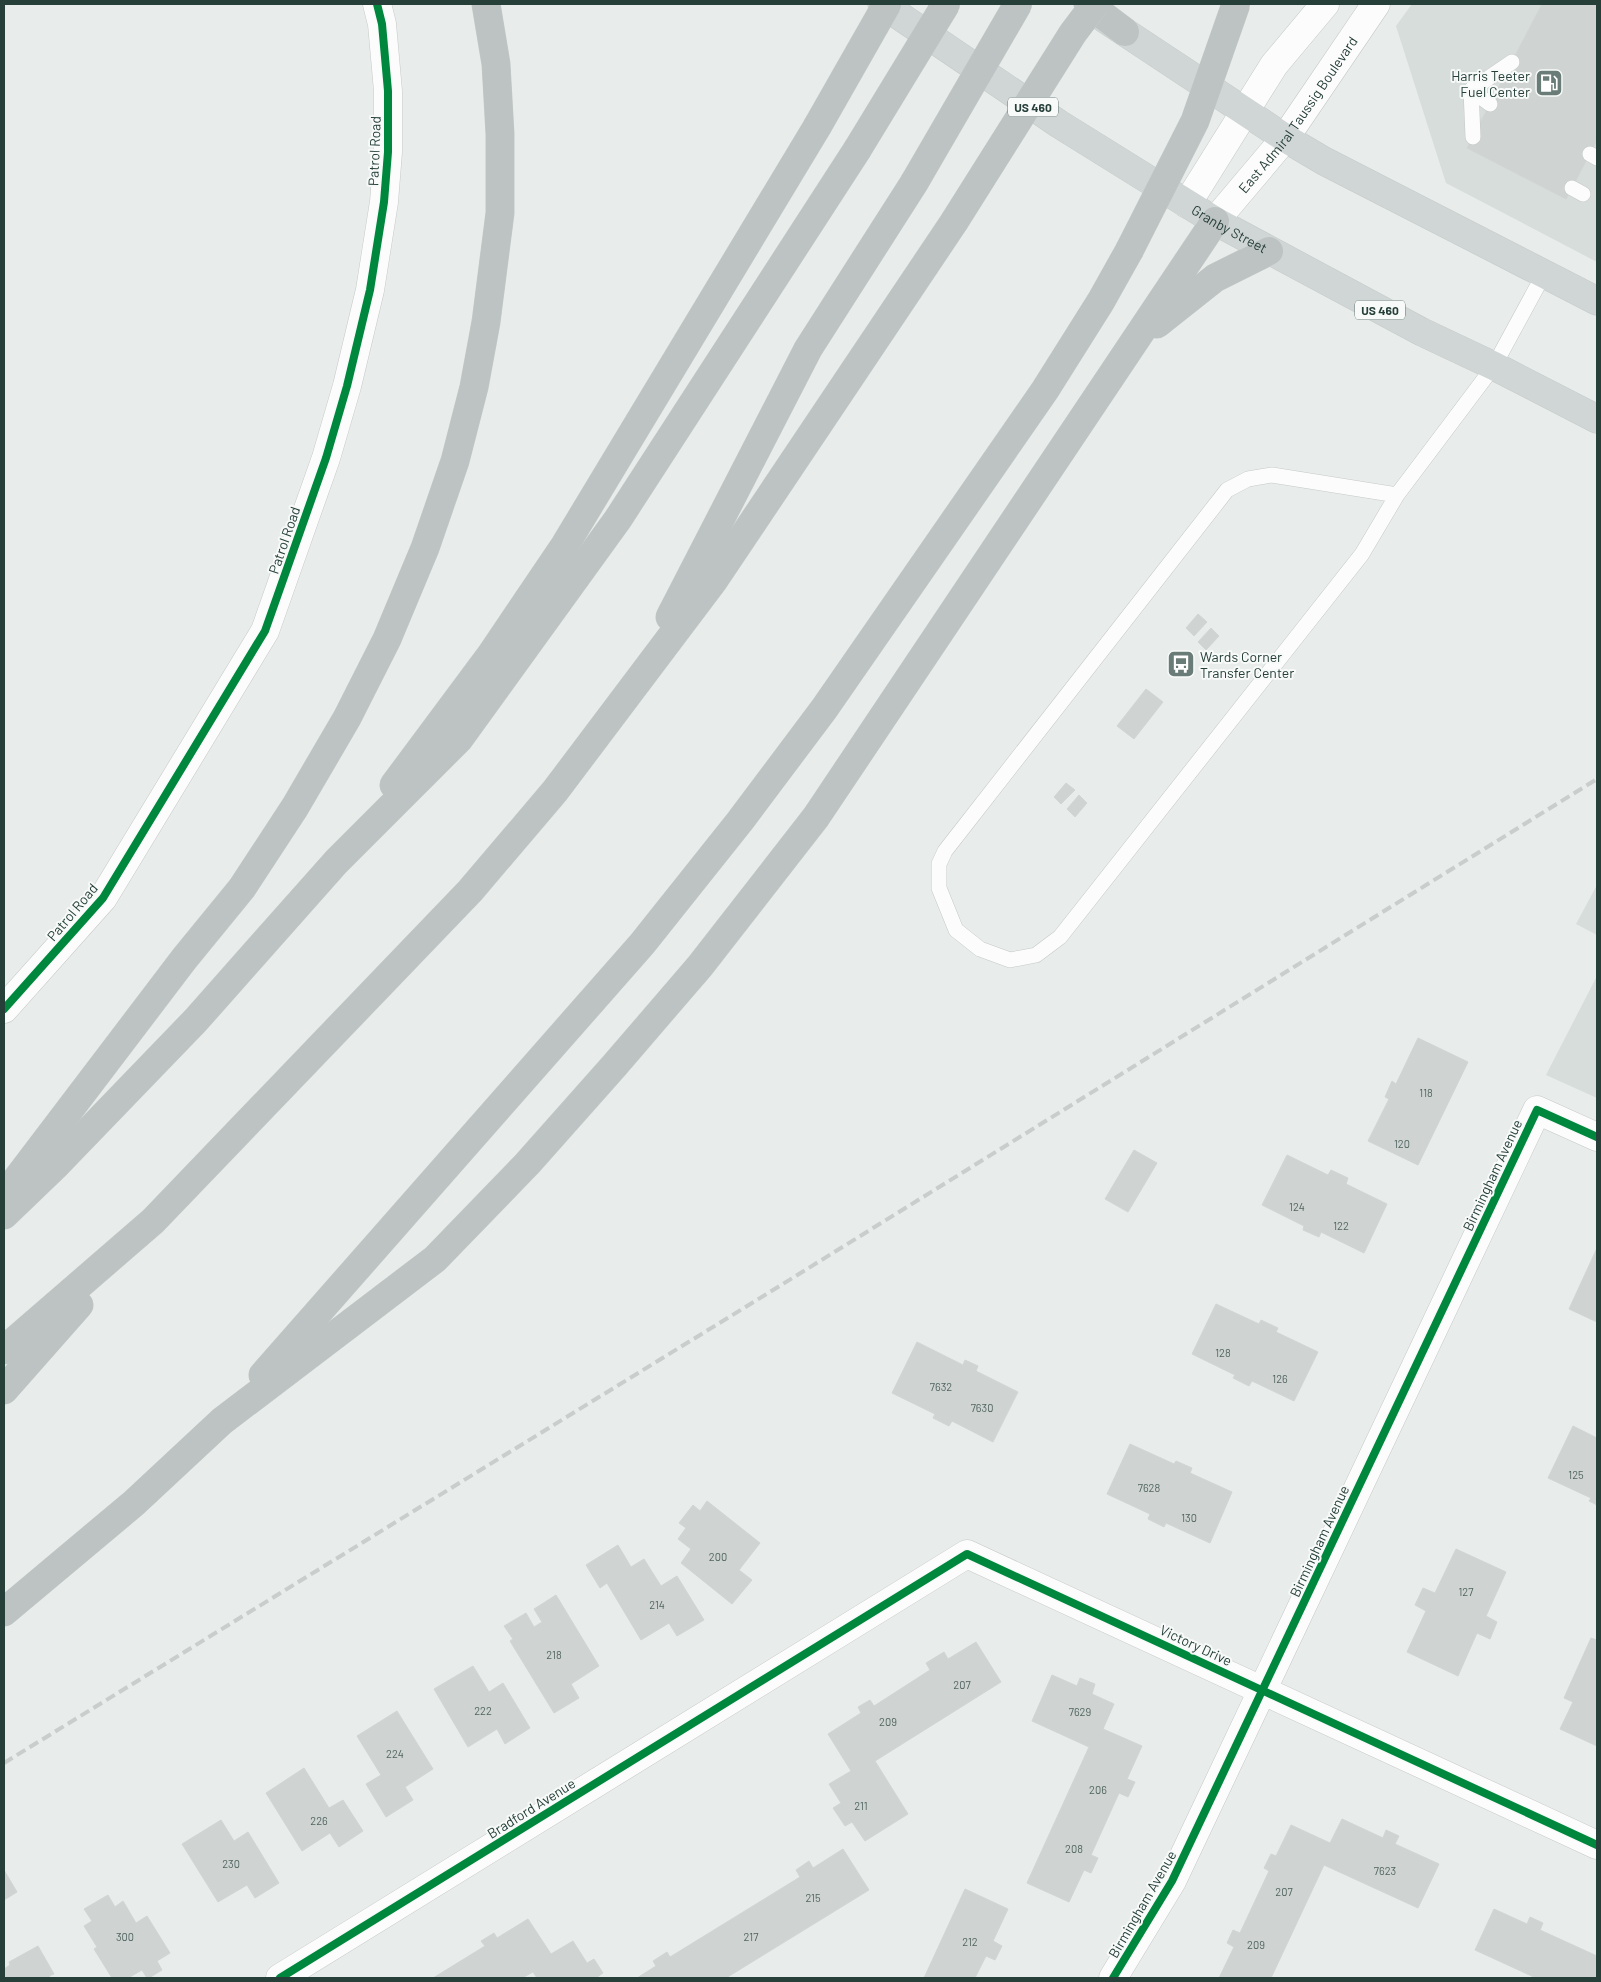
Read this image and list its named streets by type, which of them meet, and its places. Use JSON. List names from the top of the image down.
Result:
{
  "streets": {
    "main road": ["US 460", "Granby Street"],
    "street": [
      "East Admiral Taussig Boulevard",
      "Patrol Road",
      "Birmingham Avenue",
      "Victory Drive",
      "Bradford Avenue"
    ]
  },
  "crossings": [
    ["East Admiral Taussig Boulevard", "Granby Street"],
    ["Birmingham Avenue", "Victory Drive"],
    ["Victory Drive", "Bradford Avenue"]
  ],
  "places": {
    "fuel station": ["Harris Teeter Fuel Center"],
    "bus stop": ["Wards Corner Transfer Center"]
  },
  "house_numbers": [
    "118",
    "120",
    "124",
    "122",
    "128",
    "126",
    "7632",
    "7630",
    "125",
    "7628",
    "130",
    "200",
    "127",
    "214",
    "218",
    "207",
    "222",
    "7629",
    "209",
    "224",
    "206",
    "211",
    "226",
    "208",
    "230",
    "7623",
    "207",
    "215",
    "300",
    "217",
    "212",
    "209"
  ]
}
